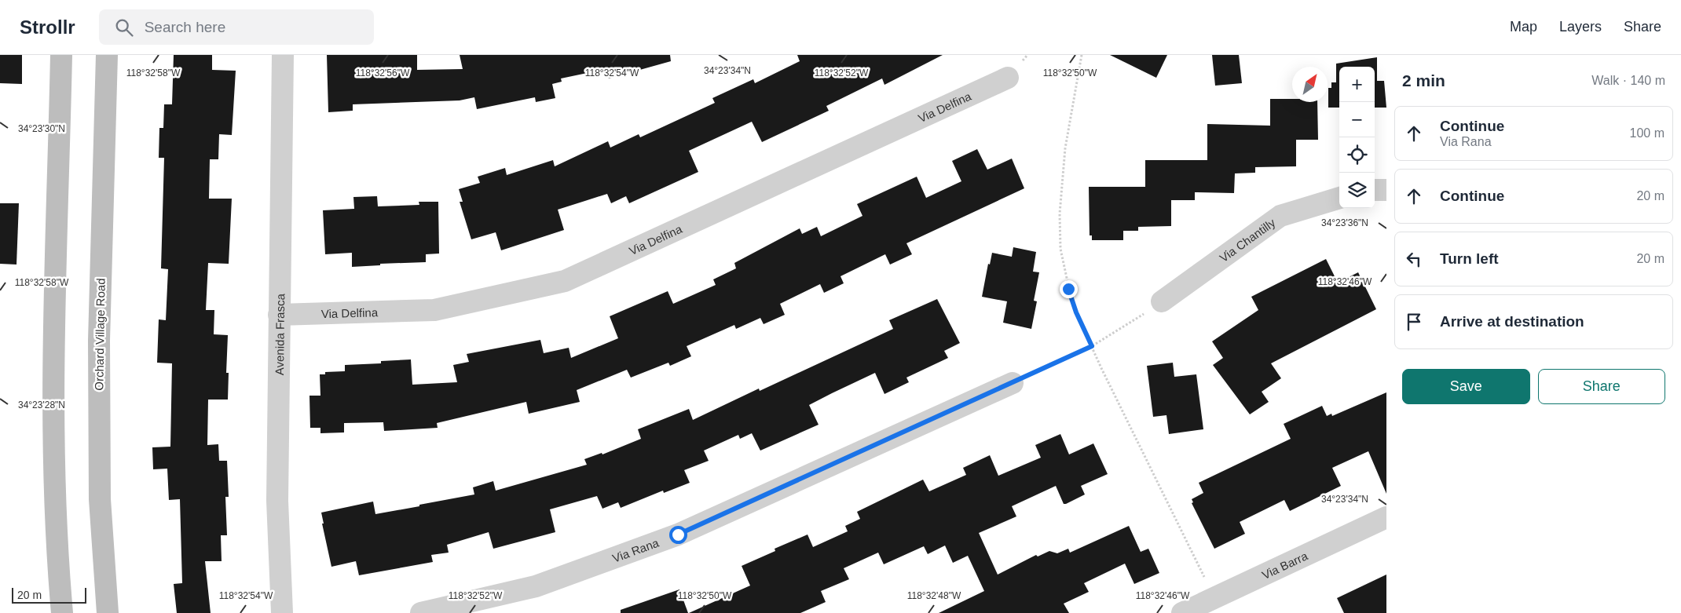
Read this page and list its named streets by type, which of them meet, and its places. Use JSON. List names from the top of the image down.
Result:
{
  "streets": {
    "main road": ["Orchard Village Road"],
    "street": [
      "Via Delfina",
      "Via Chantilly",
      "Avenida Frasca",
      "Via Rana",
      "Via Barra"
    ]
  },
  "crossings": [
    ["Via Delfina", "Avenida Frasca"]
  ],
  "scale_bar": "20 m",
  "north": "top right",
  "page": {
    "header": "Strollr",
    "search": "Search here",
    "nav": ["Map", "Layers", "Share"],
    "heading": ["2 min", "Walk · 140 m"],
    "map_buttons": ["+", "−"],
    "list": [
      ["Continue", "Via Rana", "100 m"],
      ["Continue", "20 m"],
      ["Turn left", "20 m"],
      "Arrive at destination"
    ],
    "buttons": ["Save", "Share"],
    "scale": "20 m"
  },
  "coordinates": [
    "34°23'34\"N",
    "118°32'58\"W",
    "118°32'56\"W",
    "118°32'54\"W",
    "118°32'52\"W",
    "118°32'50\"W",
    "34°23'30\"N",
    "34°23'36\"N",
    "118°32'46\"W",
    "34°23'28\"N",
    "118°32'48\"W"
  ]
}
